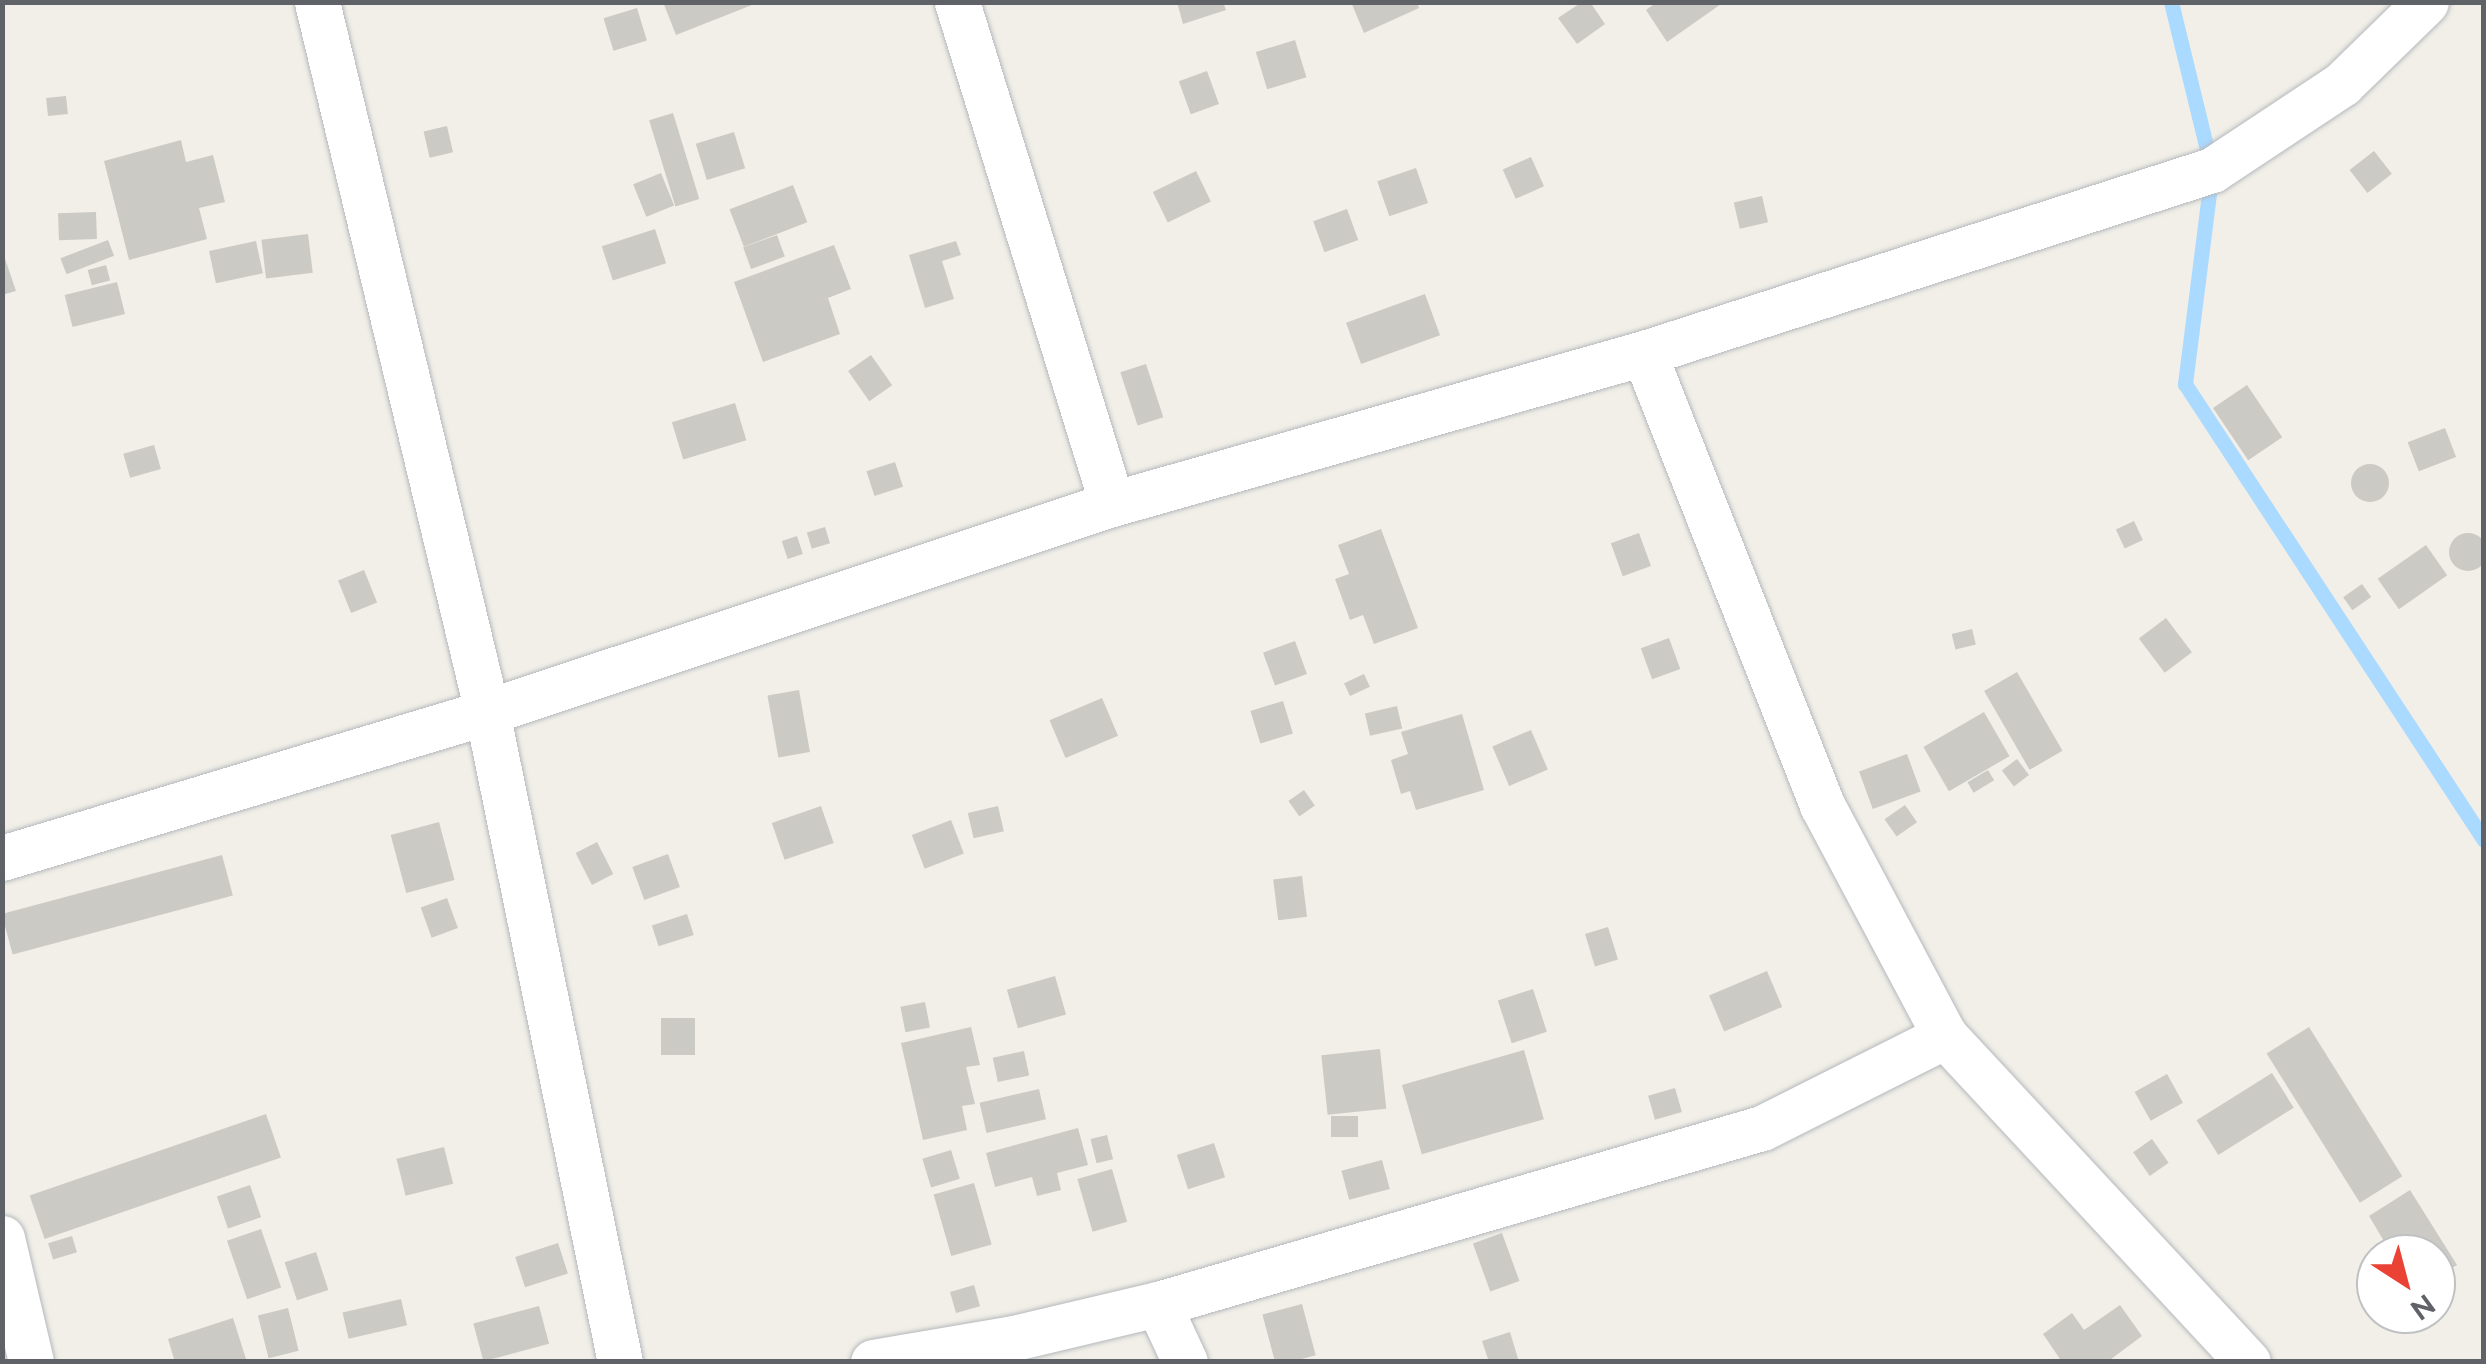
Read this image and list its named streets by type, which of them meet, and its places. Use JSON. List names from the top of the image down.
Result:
{
  "north": "bottom right"
}
